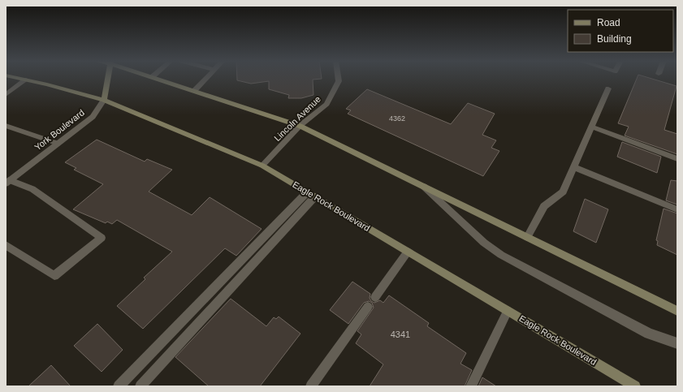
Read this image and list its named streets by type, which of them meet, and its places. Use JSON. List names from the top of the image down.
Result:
{
  "streets": {
    "main road": ["York Boulevard", "Eagle Rock Boulevard"],
    "street": ["Lincoln Avenue"]
  },
  "crossings": [
    ["Lincoln Avenue", "Eagle Rock Boulevard"],
    ["York Boulevard", "Eagle Rock Boulevard"]
  ],
  "house_numbers": ["4362", "4341"],
  "legend": ["Road", "Building"]
}
